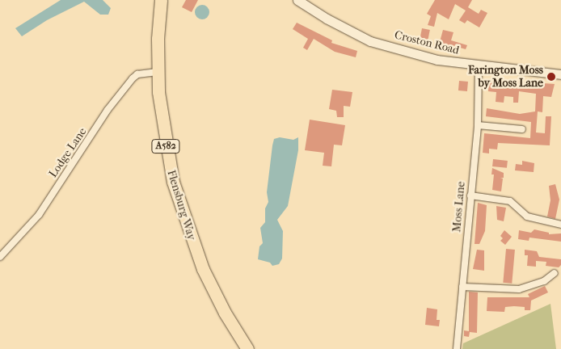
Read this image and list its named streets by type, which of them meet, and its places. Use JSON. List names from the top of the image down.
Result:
{
  "streets": {
    "highway": ["A582", "Flensburg Way"],
    "street": ["Croston Road", "Lodge Lane", "Moss Lane"]
  },
  "crossings": [
    ["Croston Road", "Moss Lane"],
    ["Lodge Lane", "Flensburg Way"]
  ],
  "places": ["Farington Moss by Moss Lane"]
}
